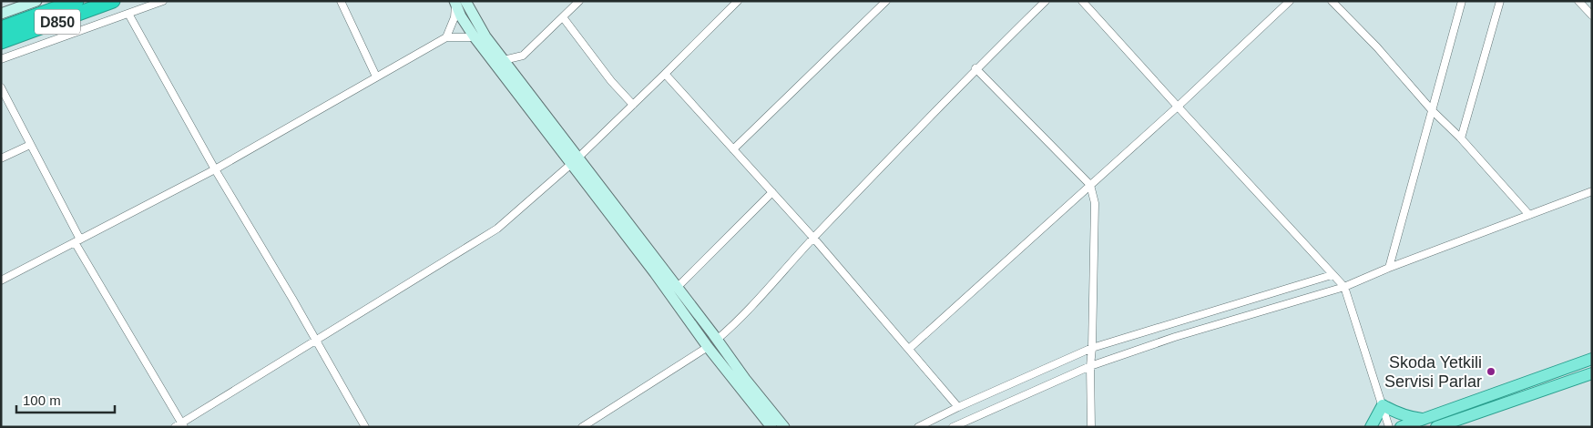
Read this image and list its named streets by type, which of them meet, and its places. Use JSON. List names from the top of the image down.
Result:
{
  "streets": {
    "highway": ["D850"]
  },
  "places": ["Skoda Yetkili Servisi Parlar"],
  "scale_bar": "100 m"
}
